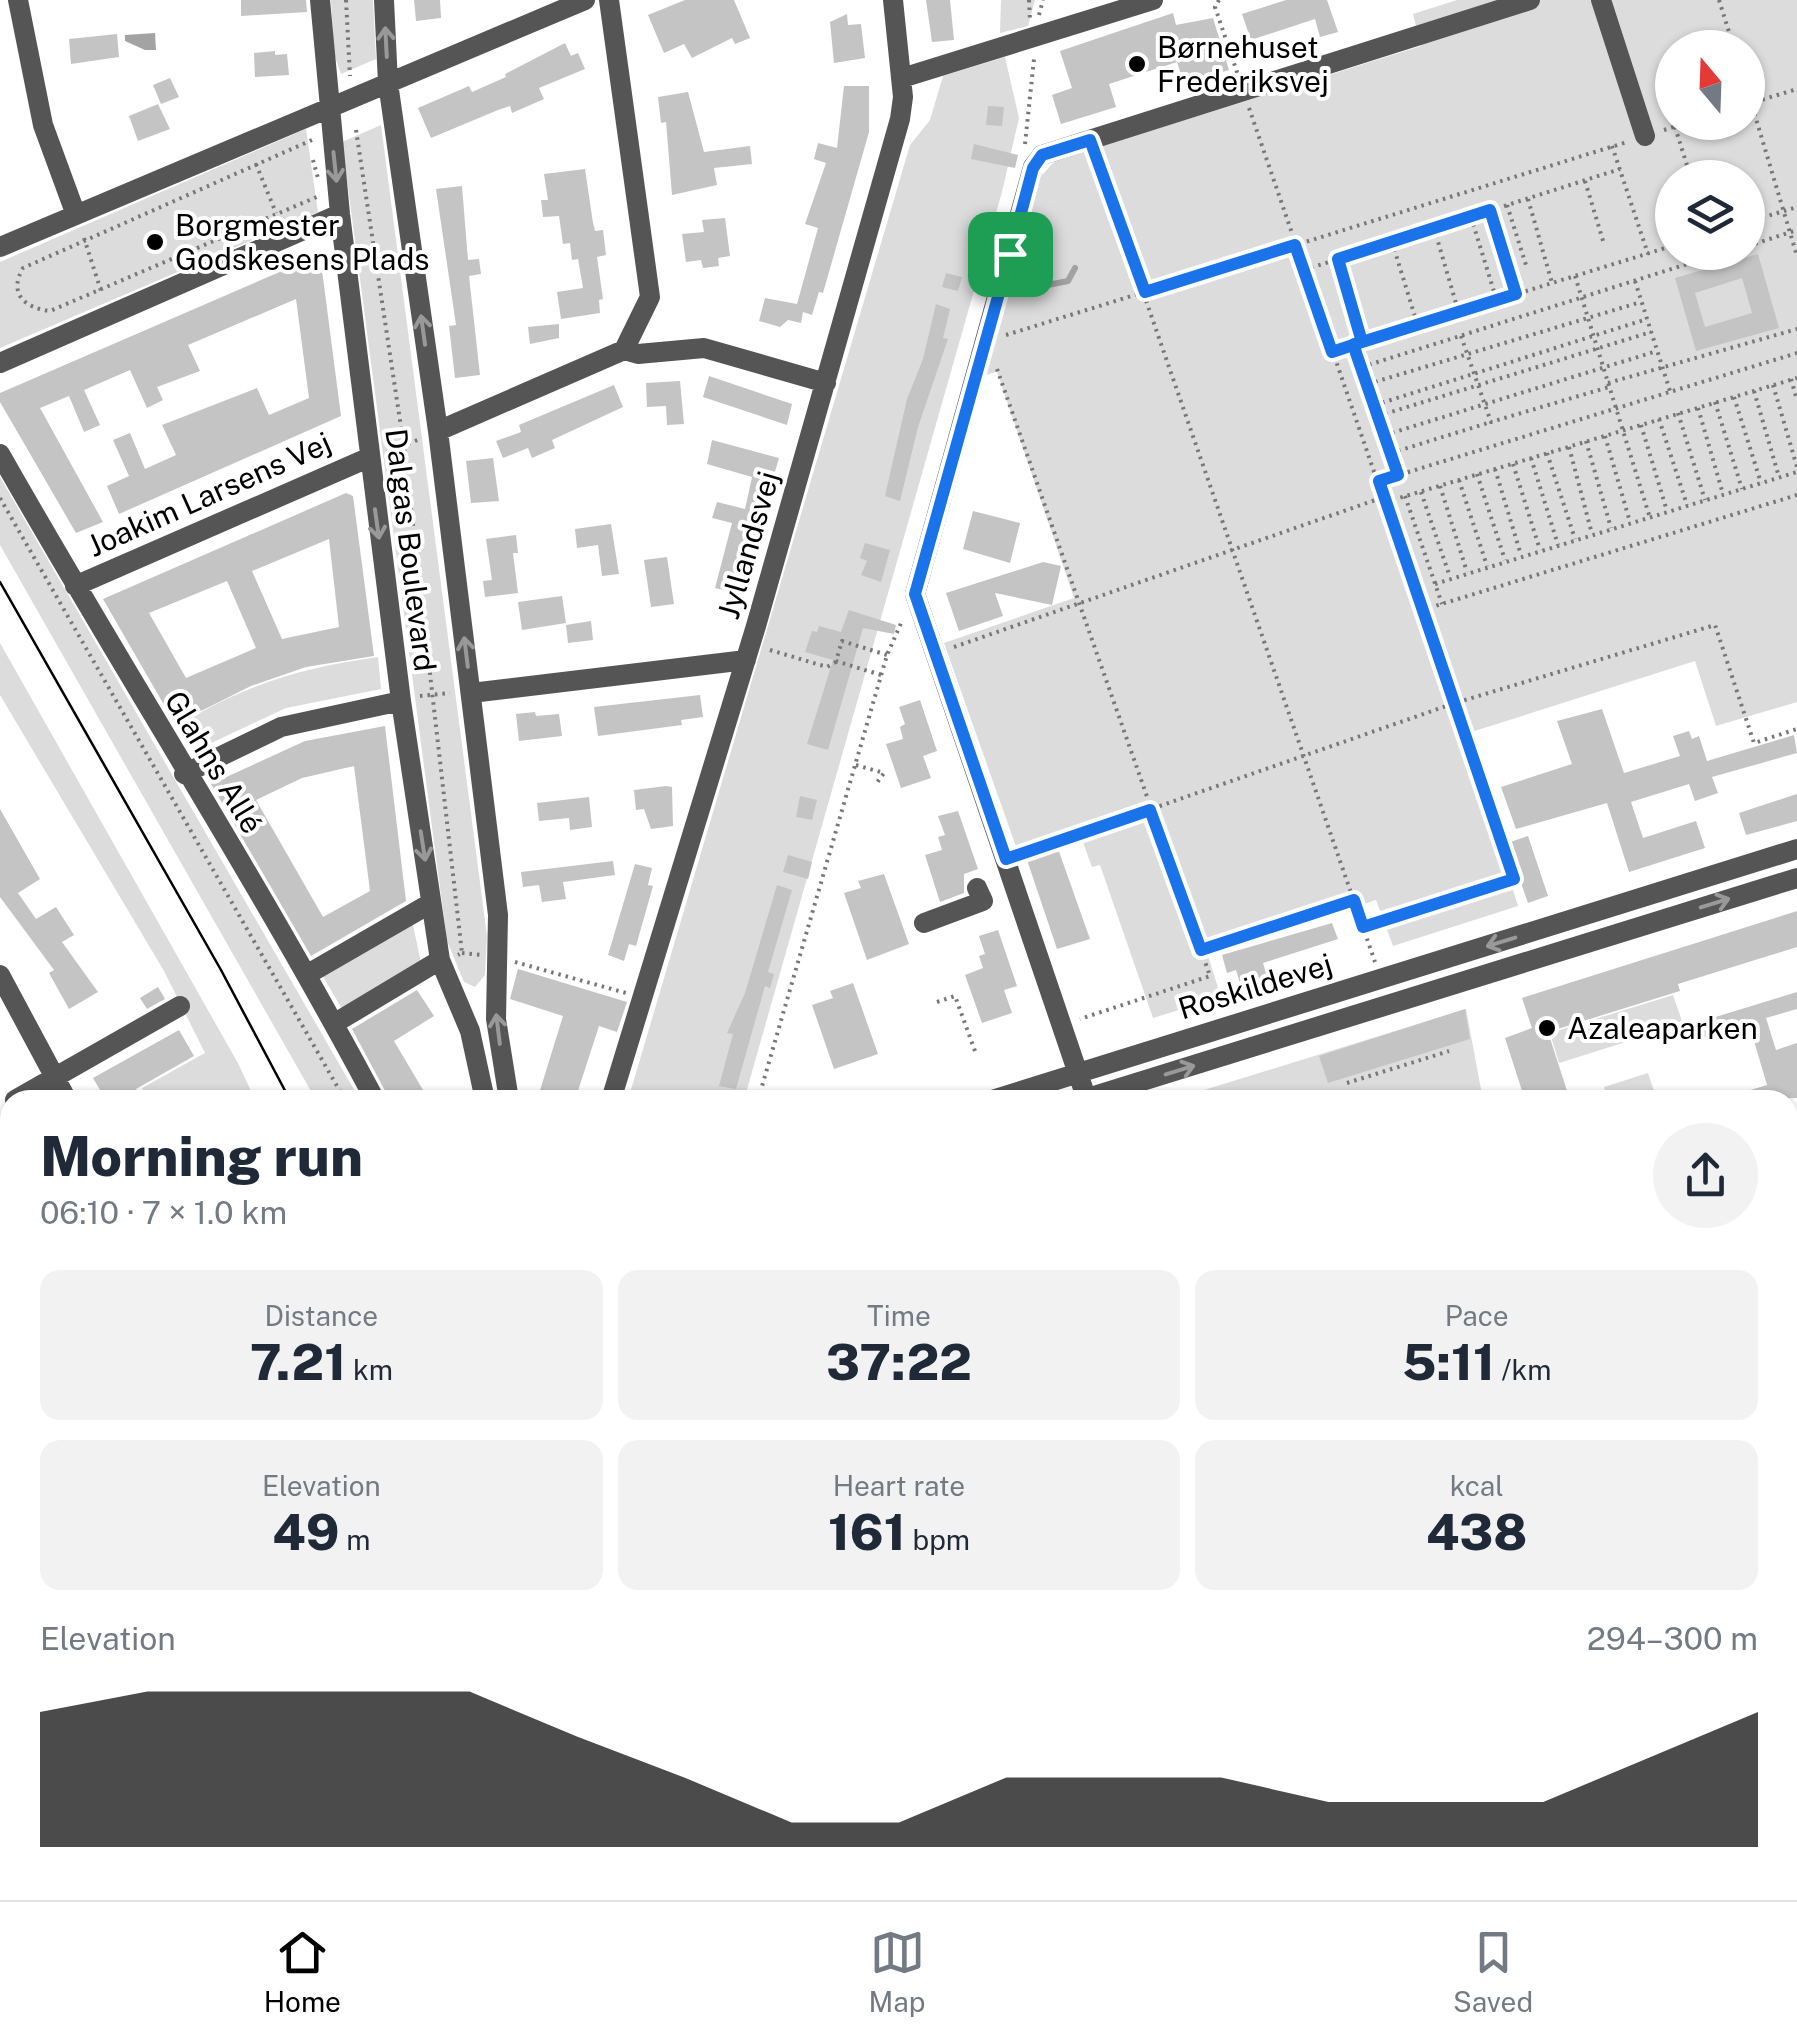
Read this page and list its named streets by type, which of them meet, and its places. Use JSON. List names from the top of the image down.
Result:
{
  "streets": {
    "street": [
      "Joakim Larsens Vej",
      "Jyllandsvej",
      "Dalgas Boulevard",
      "Glahns Allé",
      "Roskildevej"
    ]
  },
  "crossings": [
    ["Joakim Larsens Vej", "Dalgas Boulevard"],
    ["Joakim Larsens Vej", "Glahns Allé"]
  ],
  "places": ["Børnehuset Frederiksvej", "Borgmester Godskesens Plads", "Azaleaparken"],
  "north": "top",
  "page": {
    "heading": ["Morning run", "06:10 · 7 × 1.0 km"],
    "stats": [
      ["Distance", "7.21 km"],
      ["Time", "37:22"],
      ["Pace", "5:11 /km"],
      ["Elevation", "49 m"],
      ["Heart rate", "161 bpm"],
      ["kcal", "438"]
    ],
    "chart": ["Elevation", "294–300 m"],
    "tabs": ["Home", "Map", "Saved"]
  }
}
